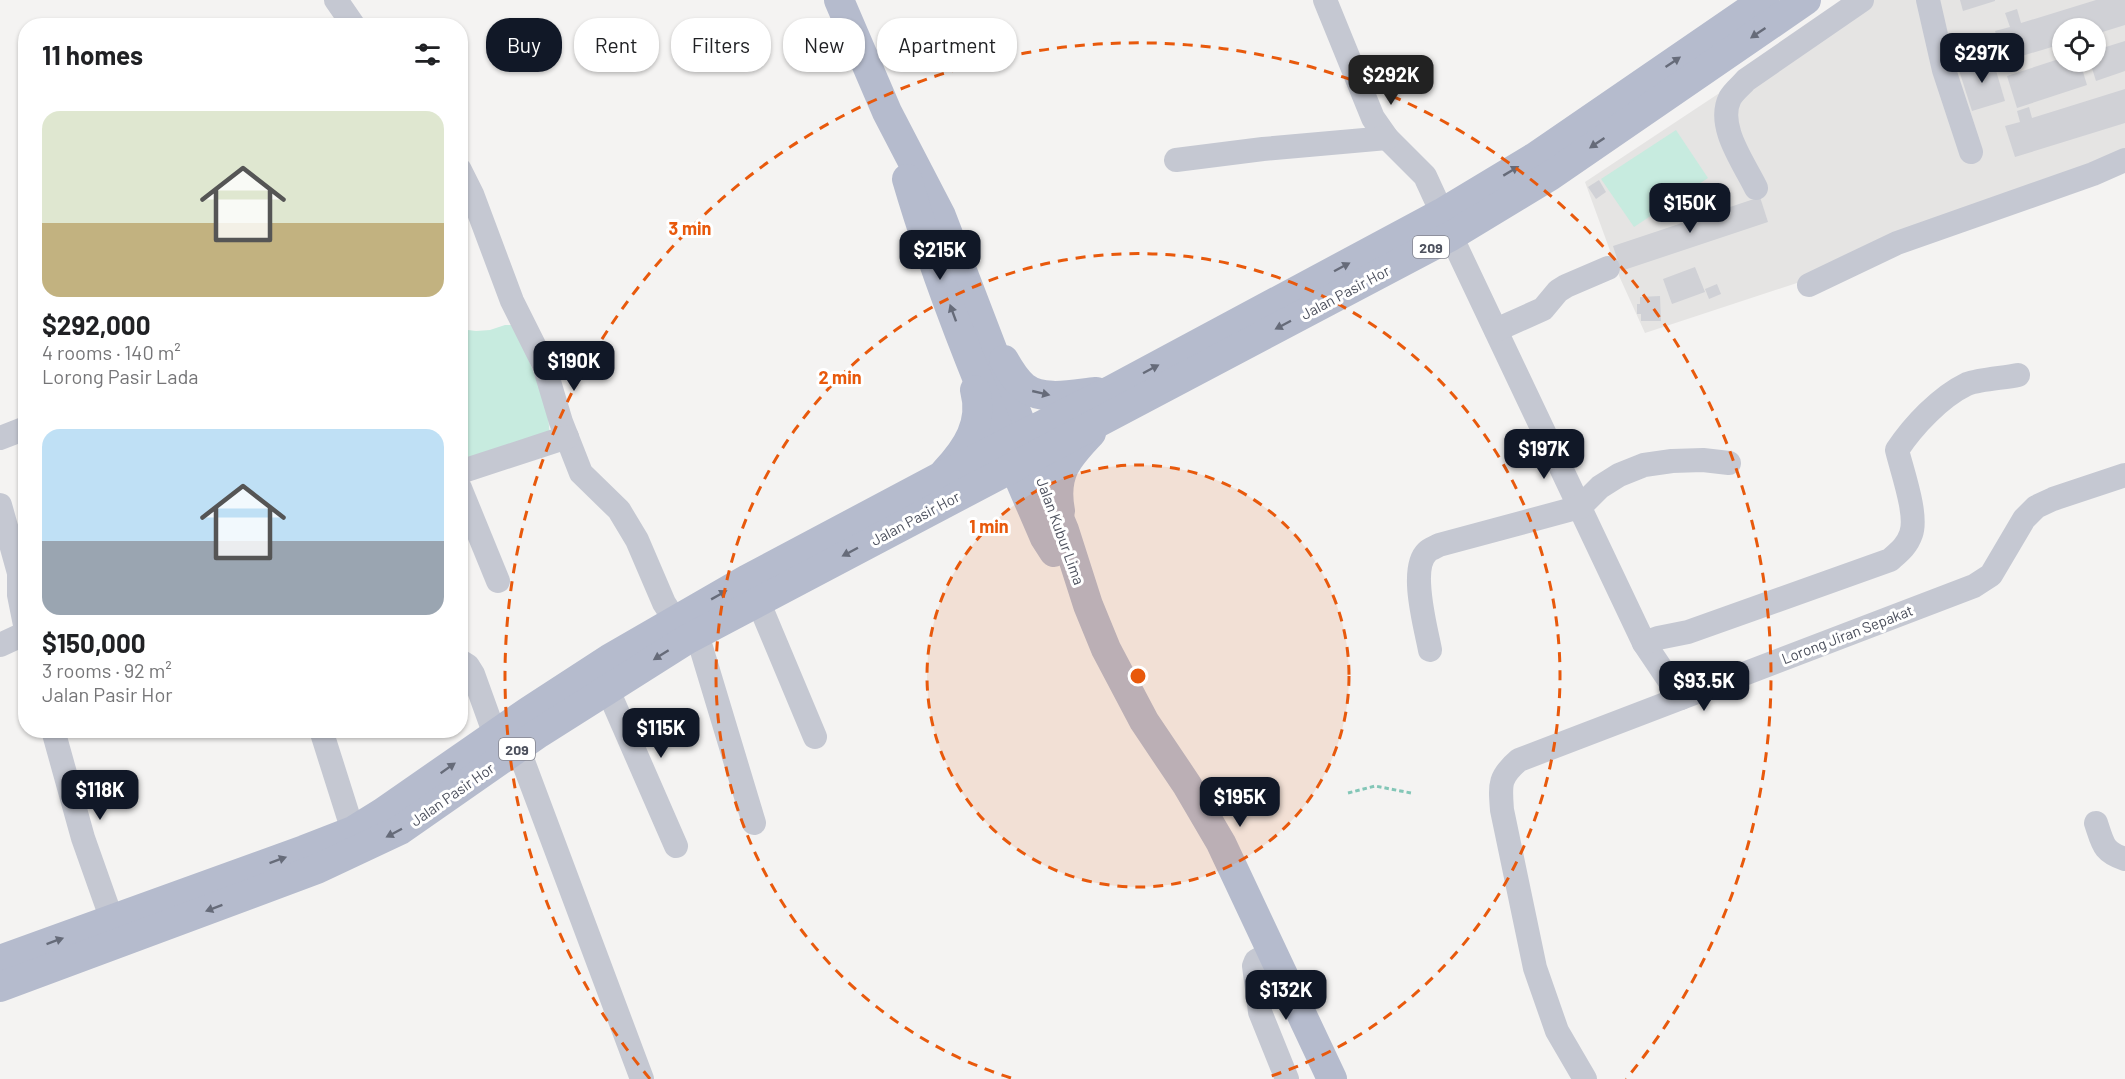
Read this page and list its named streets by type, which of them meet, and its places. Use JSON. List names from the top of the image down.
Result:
{
  "streets": {
    "main road": ["209", "Jalan Pasir Hor", "Jalan Kubur Lima"],
    "street": ["Lorong Jiran Sepakat"]
  },
  "crossings": [
    ["Jalan Pasir Hor", "Jalan Kubur Lima"]
  ],
  "page": {
    "chip": [
      "Buy",
      "Rent",
      "Filters",
      "New",
      "Apartment"
    ],
    "heading": "11 homes",
    "price": [
      "$297K",
      "$292K",
      "$150K",
      "$215K",
      "$190K",
      "$197K",
      "$93.5K",
      "$115K",
      "$118K",
      "$195K",
      "$132K"
    ],
    "list": [
      {
        "name": "$292,000",
        "note": "4 rooms · 140 m² · Lorong Pasir Lada"
      },
      {
        "name": "$150,000",
        "note": "3 rooms · 92 m² · Jalan Pasir Hor"
      }
    ]
  },
  "rings": ["3 min", "2 min", "1 min"]
}
